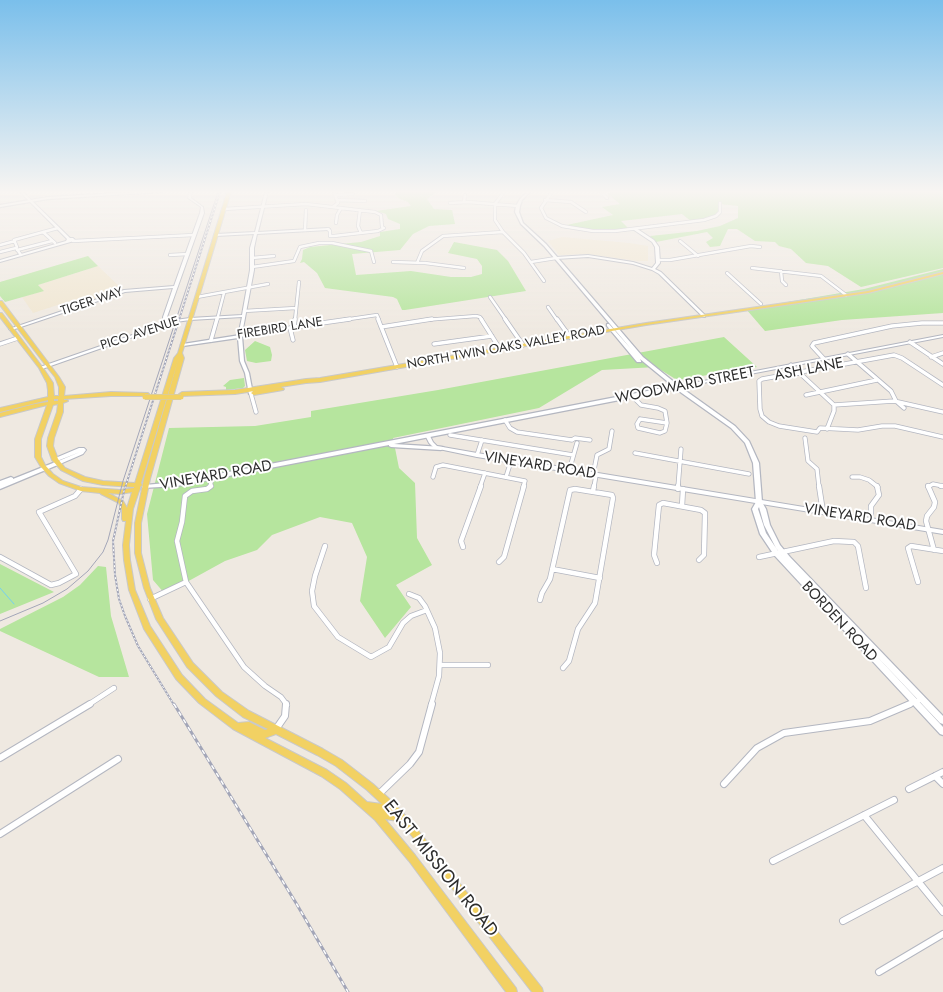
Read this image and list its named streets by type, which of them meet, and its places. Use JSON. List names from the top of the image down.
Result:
{
  "streets": {
    "main road": [
      "FIREBIRD LANE",
      "NORTH TWIN OAKS VALLEY ROAD",
      "WOODWARD STREET",
      "VINEYARD ROAD",
      "BORDEN ROAD",
      "EAST MISSION ROAD"
    ],
    "street": ["TIGER WAY", "PICO AVENUE", "ASH LANE"]
  },
  "crossings": [
    ["NORTH TWIN OAKS VALLEY ROAD", "BORDEN ROAD"],
    ["WOODWARD STREET", "VINEYARD ROAD"],
    ["WOODWARD STREET", "BORDEN ROAD"],
    ["VINEYARD ROAD", "BORDEN ROAD"],
    ["VINEYARD ROAD", "EAST MISSION ROAD"]
  ]
}
